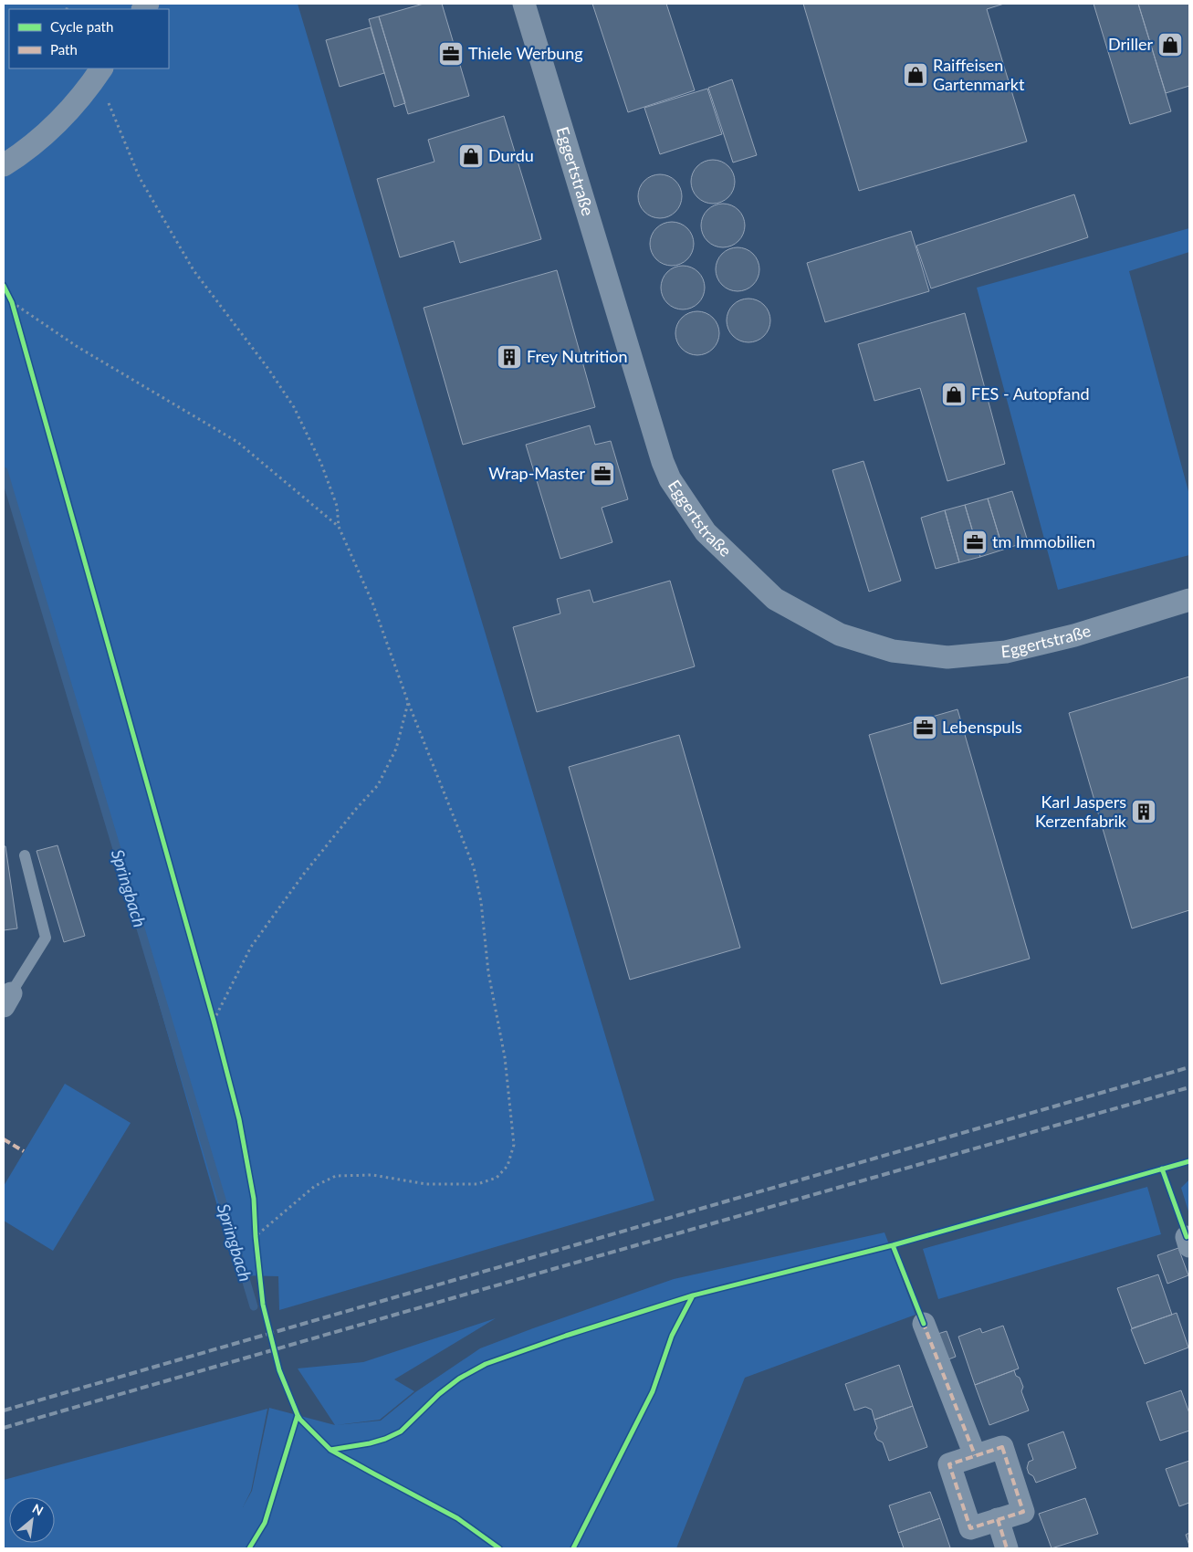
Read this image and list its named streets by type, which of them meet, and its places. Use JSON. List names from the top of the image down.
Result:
{
  "streets": {
    "street": ["Eggertstraße"]
  },
  "water": ["Springbach"],
  "places": {
    "shop": [
      "Driller",
      "Raiffeisen Gartenmarkt",
      "Durdu",
      "FES - Autopfand"
    ],
    "office": [
      "Thiele Werbung",
      "Wrap-Master",
      "tm Immobilien",
      "Lebenspuls"
    ],
    "building": ["Frey Nutrition", "Karl Jaspers Kerzenfabrik"]
  },
  "legend": ["Cycle path", "Path"],
  "north": "top right"
}
